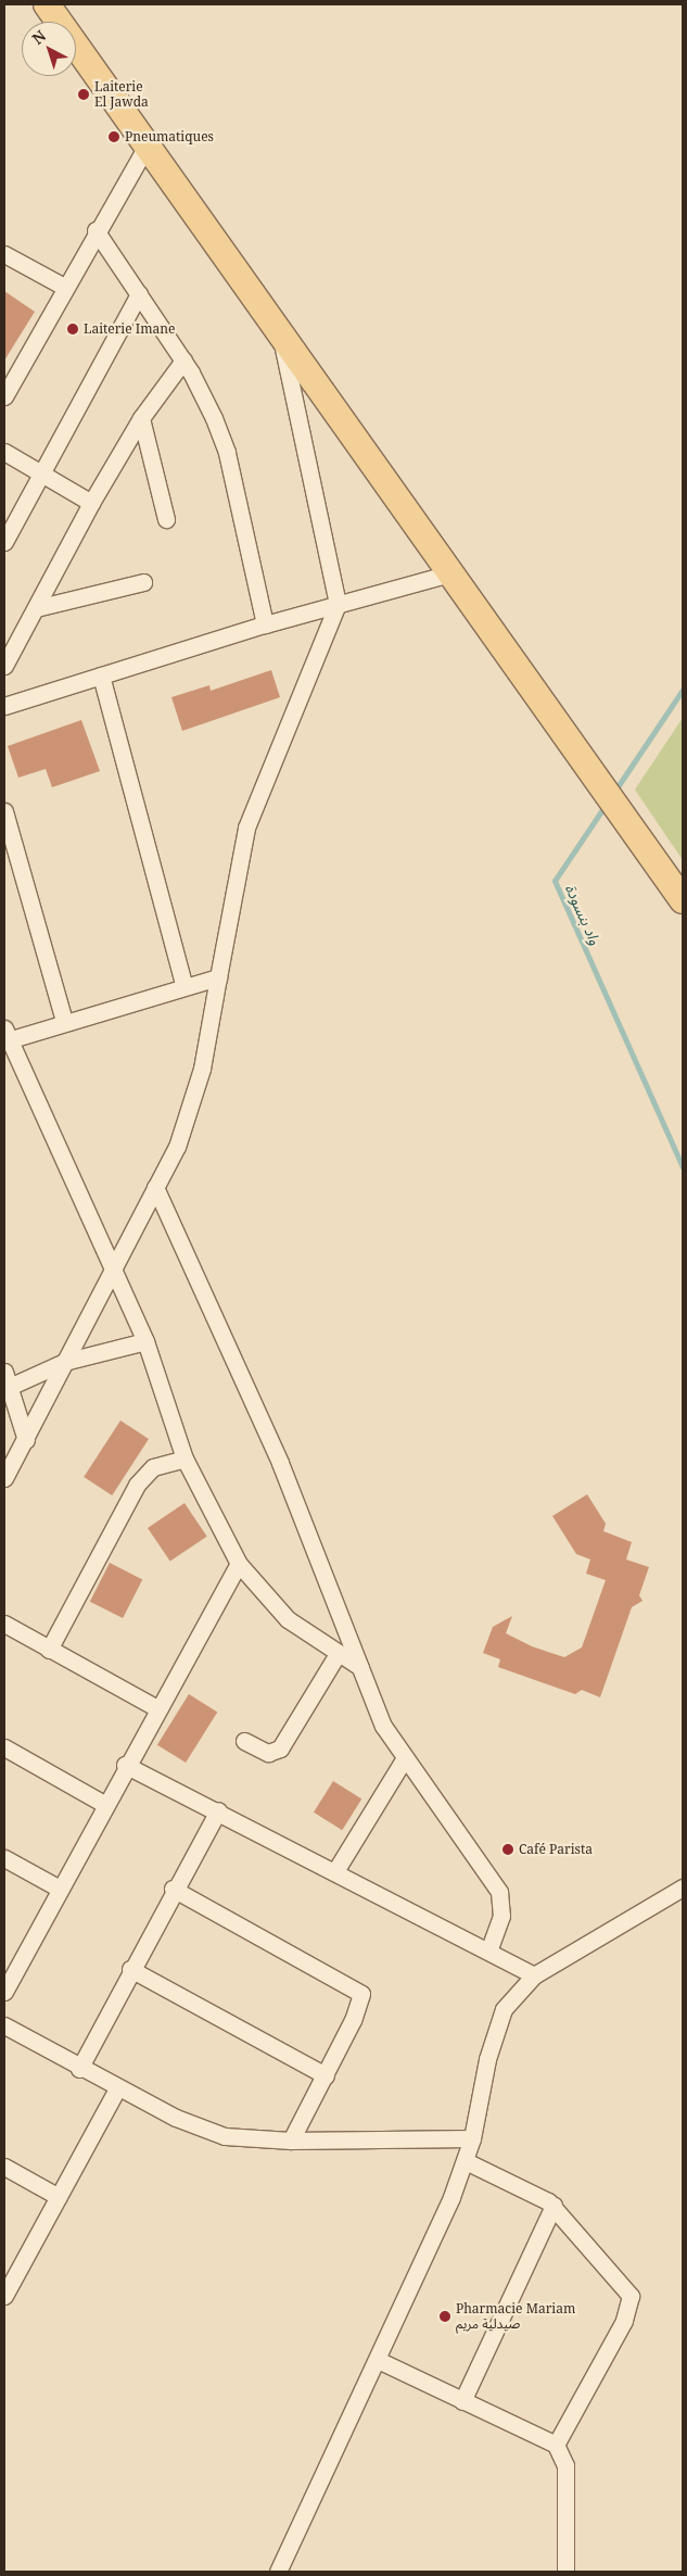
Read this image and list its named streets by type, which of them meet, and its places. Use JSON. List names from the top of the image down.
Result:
{
  "water": ["واد بنسودة"],
  "places": [
    "Laiterie El Jawda",
    "Pneumatiques",
    "Laiterie Imane",
    "Café Parista",
    "Pharmacie Mariam صيدلية مريم"
  ],
  "north": "top left"
}
